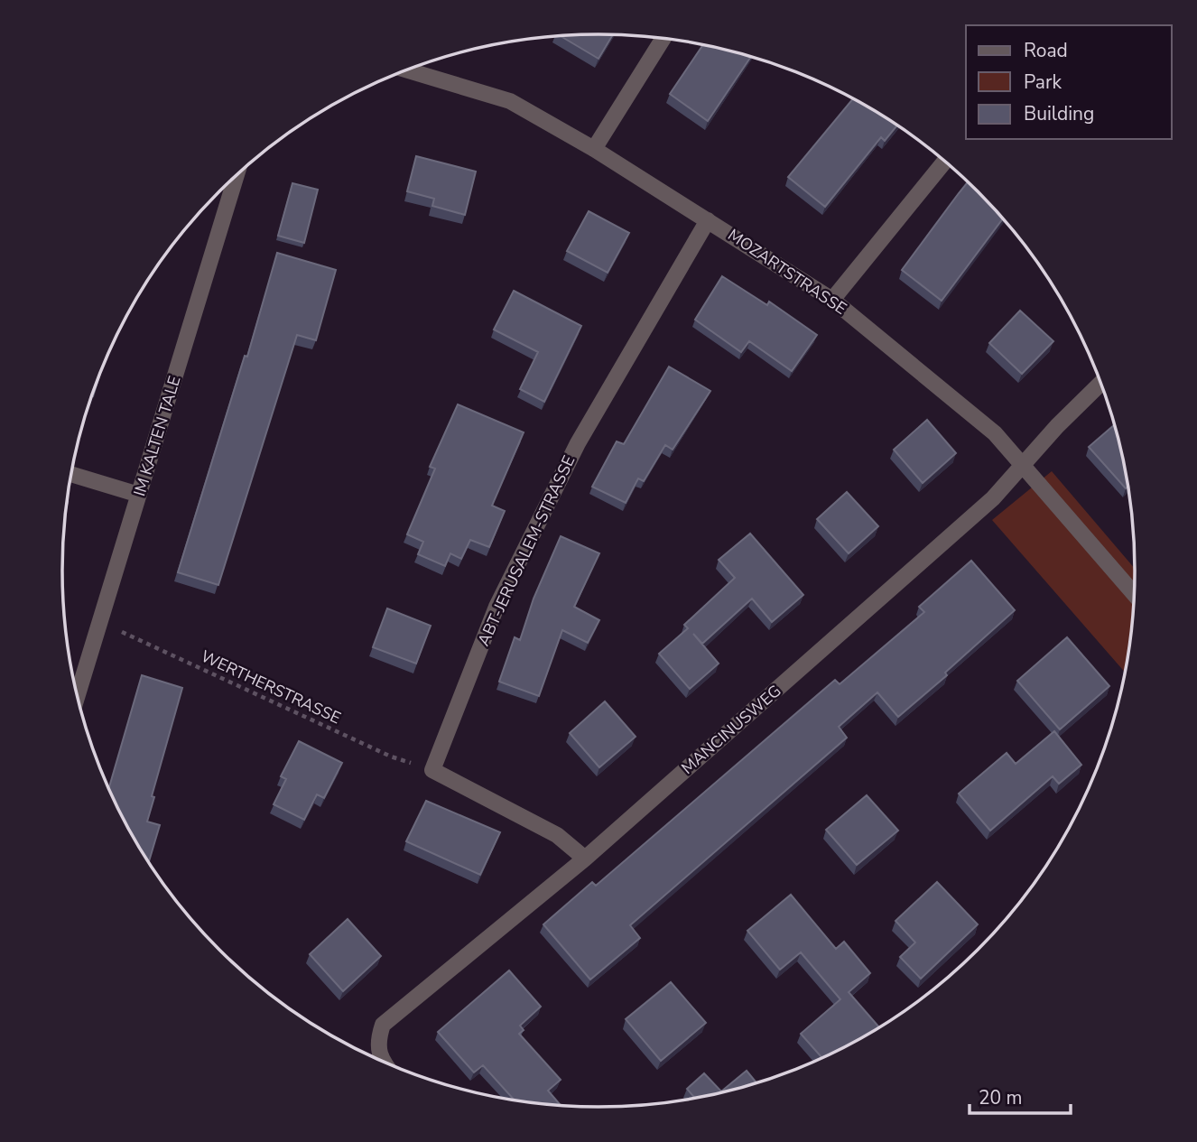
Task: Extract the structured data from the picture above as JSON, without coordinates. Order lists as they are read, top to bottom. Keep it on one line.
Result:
{"streets":{"street":["MOZARTSTRASSE","IM KALTEN TALE","ABT-JERUSALEM-STRASSE","MANCINUSWEG"],"path":["WERTHERSTRASSE"]},"crossings":[["MOZARTSTRASSE","ABT-JERUSALEM-STRASSE"],["MOZARTSTRASSE","MANCINUSWEG"],["IM KALTEN TALE","WERTHERSTRASSE"],["ABT-JERUSALEM-STRASSE","WERTHERSTRASSE"]],"legend":["Road","Park","Building"],"scale_bar":"20 m"}
